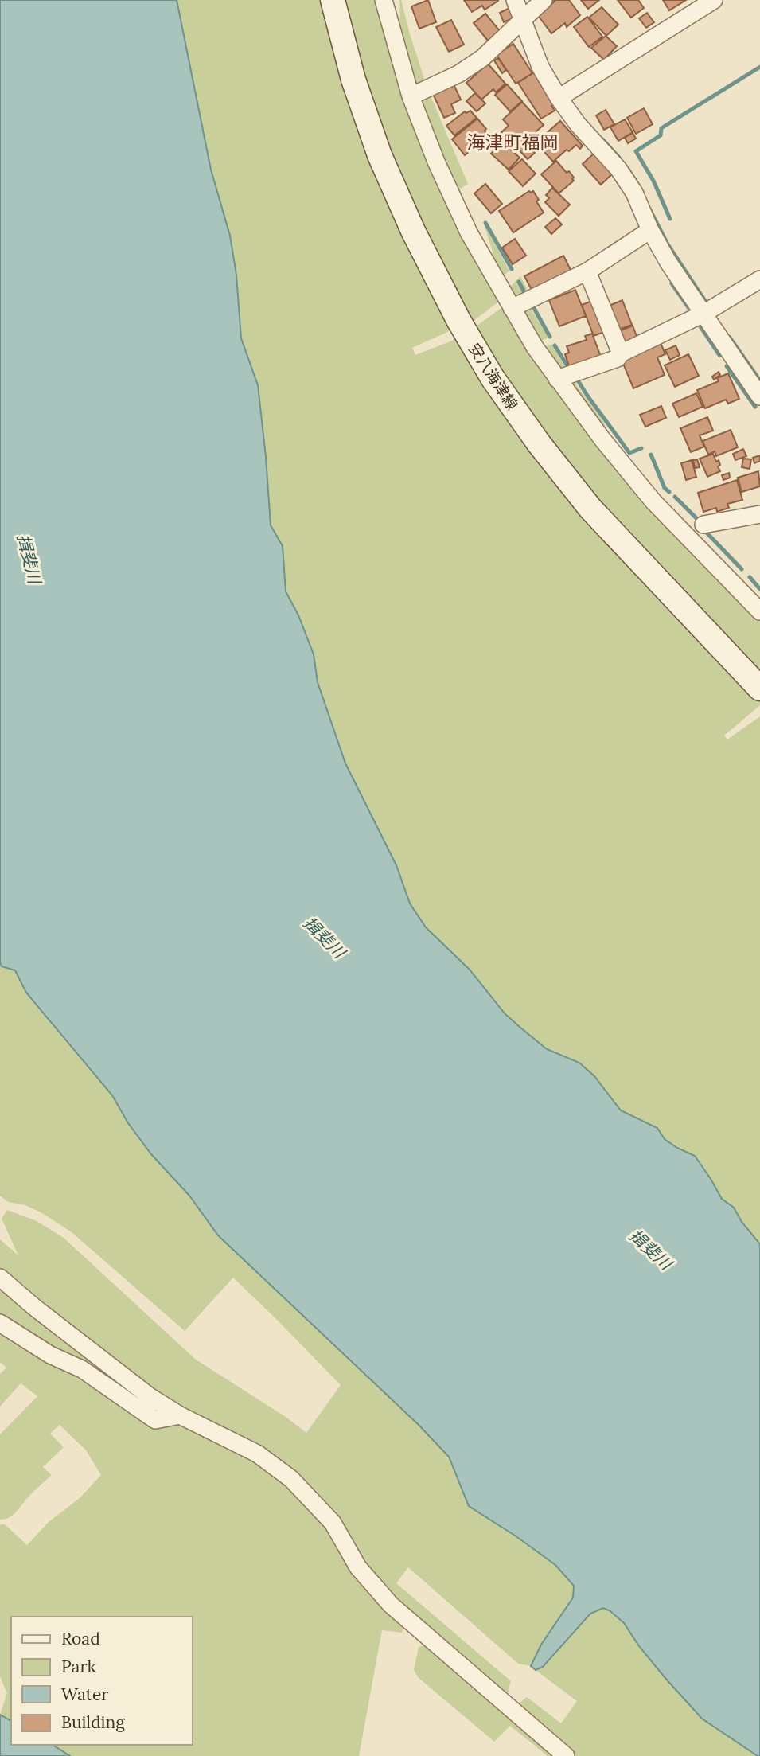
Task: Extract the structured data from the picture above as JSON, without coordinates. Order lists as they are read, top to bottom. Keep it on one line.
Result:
{"streets":{"main road":["安八海津線"]},"districts":["海津町福岡"],"water":["揖斐川"],"legend":["Road","Park","Water","Building"]}
